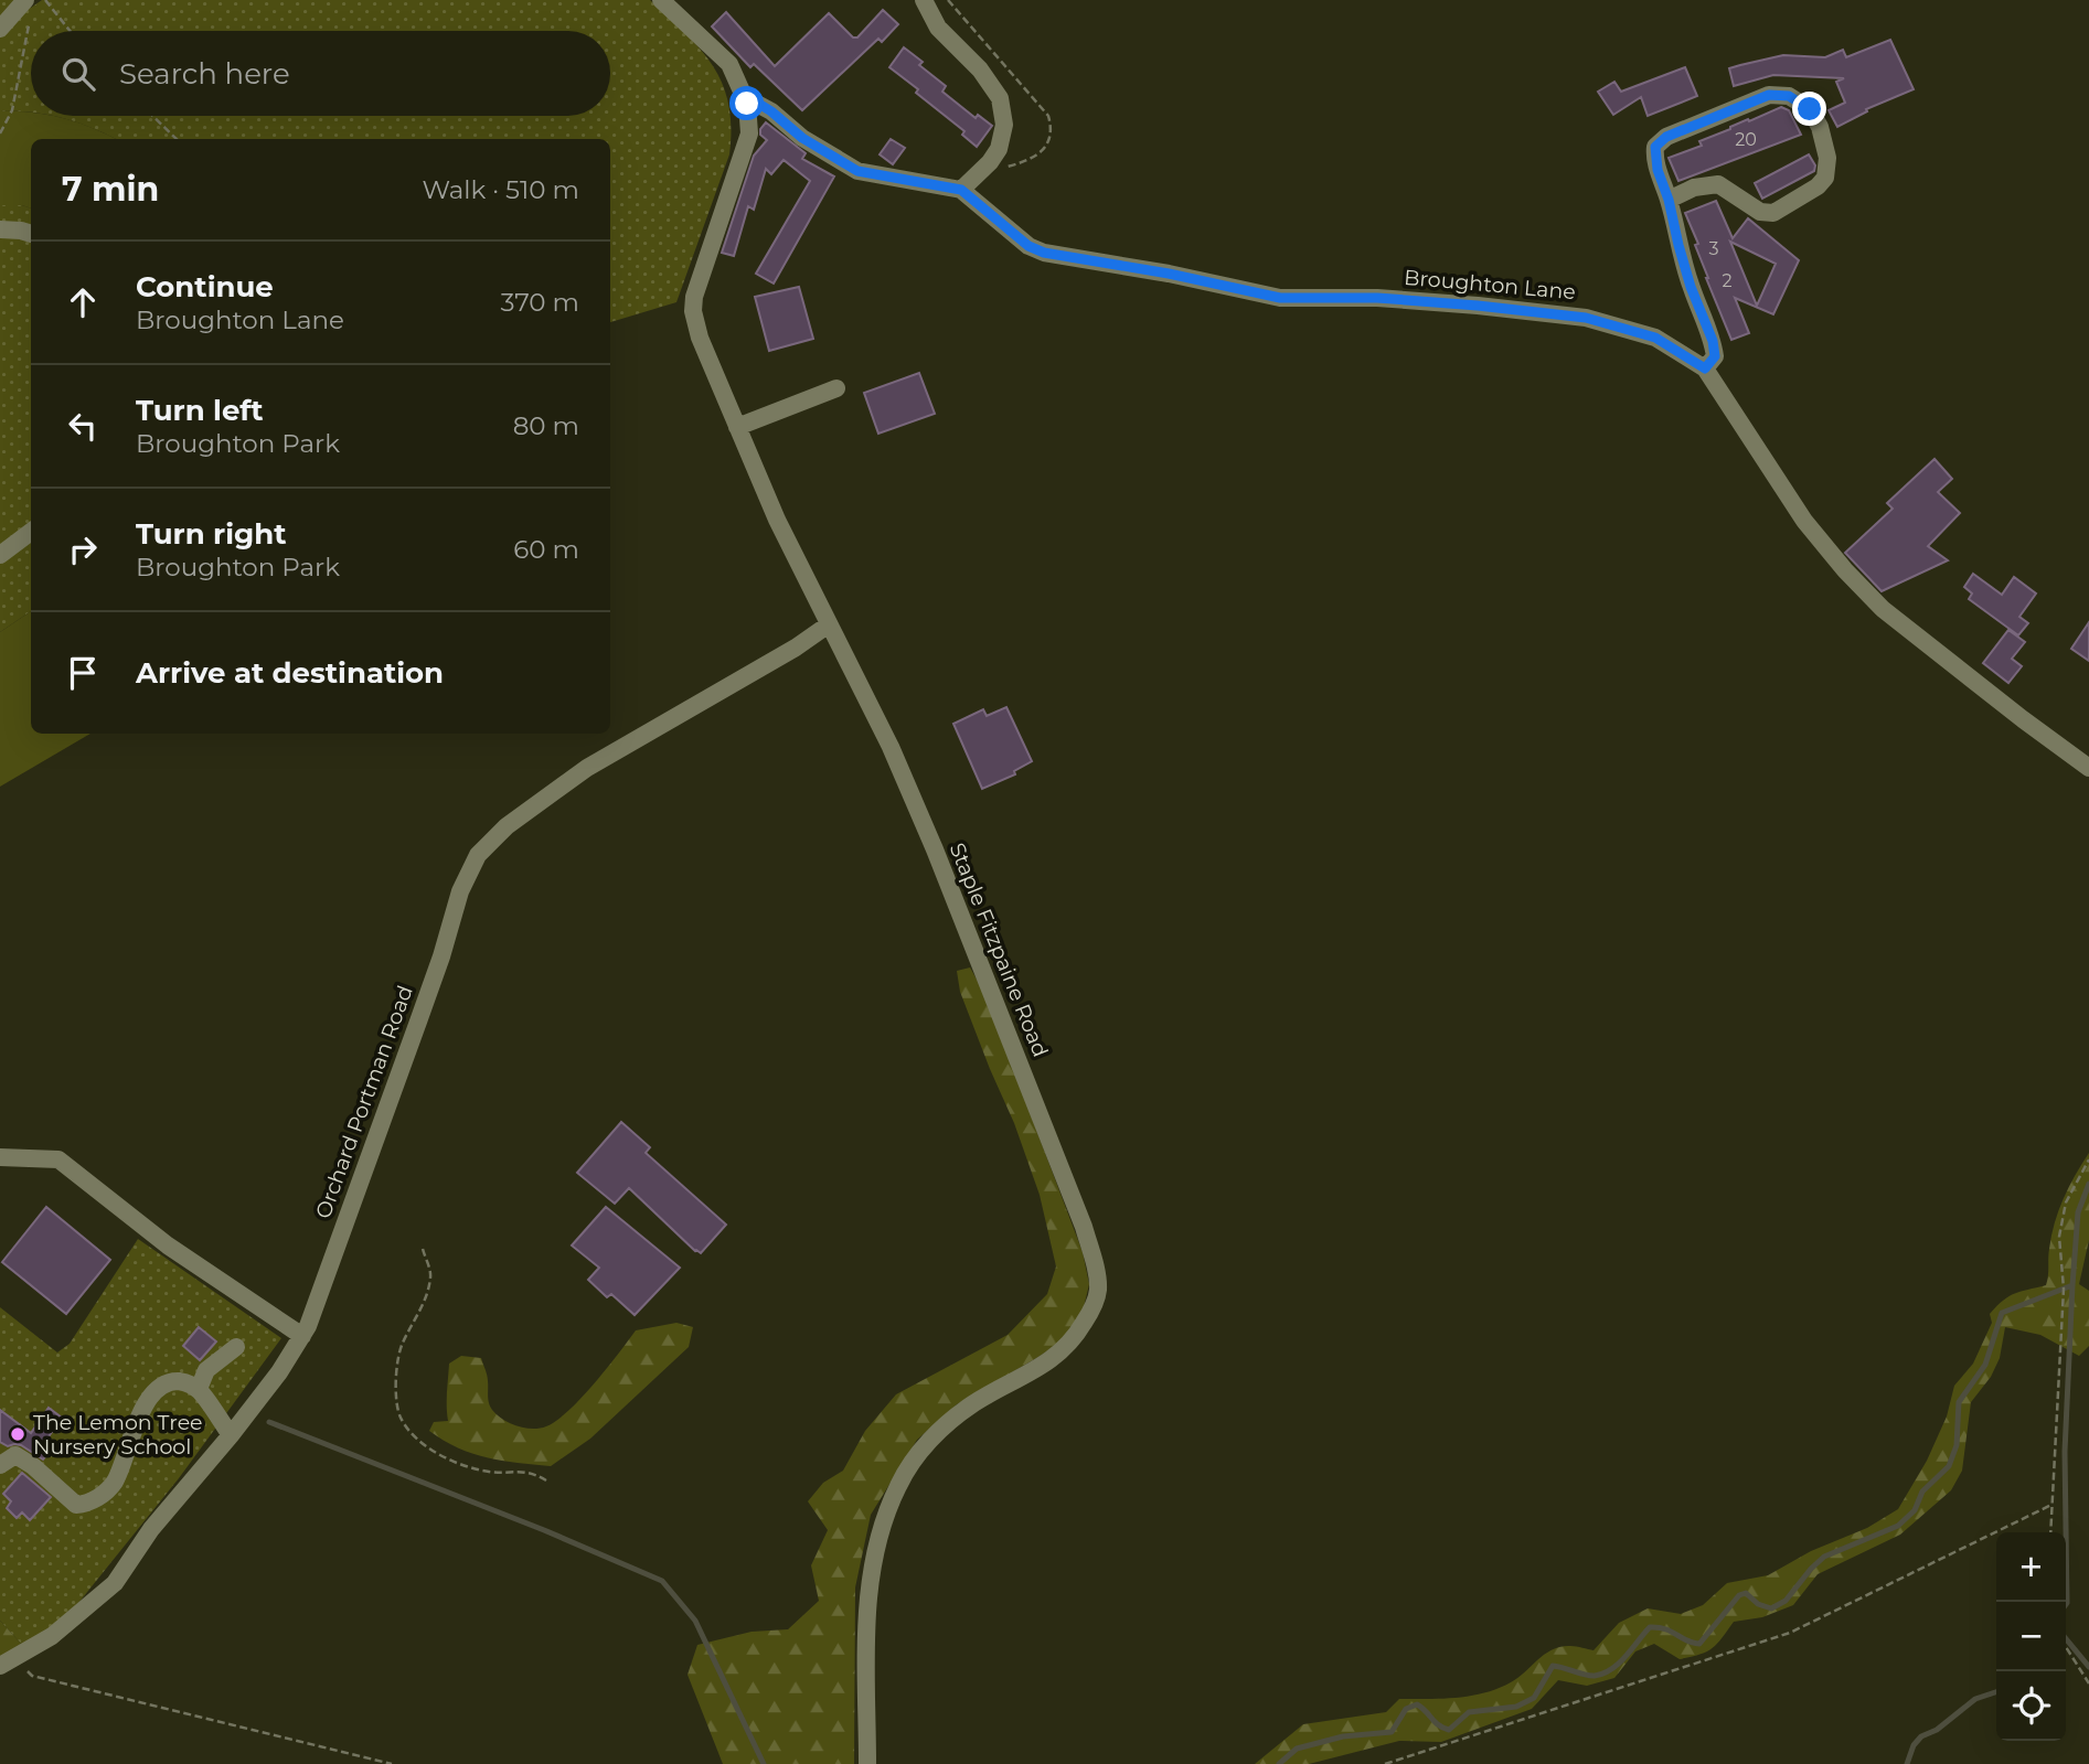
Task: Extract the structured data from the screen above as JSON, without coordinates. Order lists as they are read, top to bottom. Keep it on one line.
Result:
{"streets":{"street":["Broughton Lane","Staple Fitzpaine Road","Orchard Portman Road"]},"crossings":[["Broughton Lane","Staple Fitzpaine Road"],["Staple Fitzpaine Road","Orchard Portman Road"]],"places":["The Lemon Tree Nursery School"],"house_numbers":["20","3","2"],"page":{"search":"Search here","heading":["7 min","Walk · 510 m"],"list":[["Continue","Broughton Lane","370 m"],["Turn left","Broughton Park","80 m"],["Turn right","Broughton Park","60 m"],"Arrive at destination"],"map_buttons":["+","−"]}}
